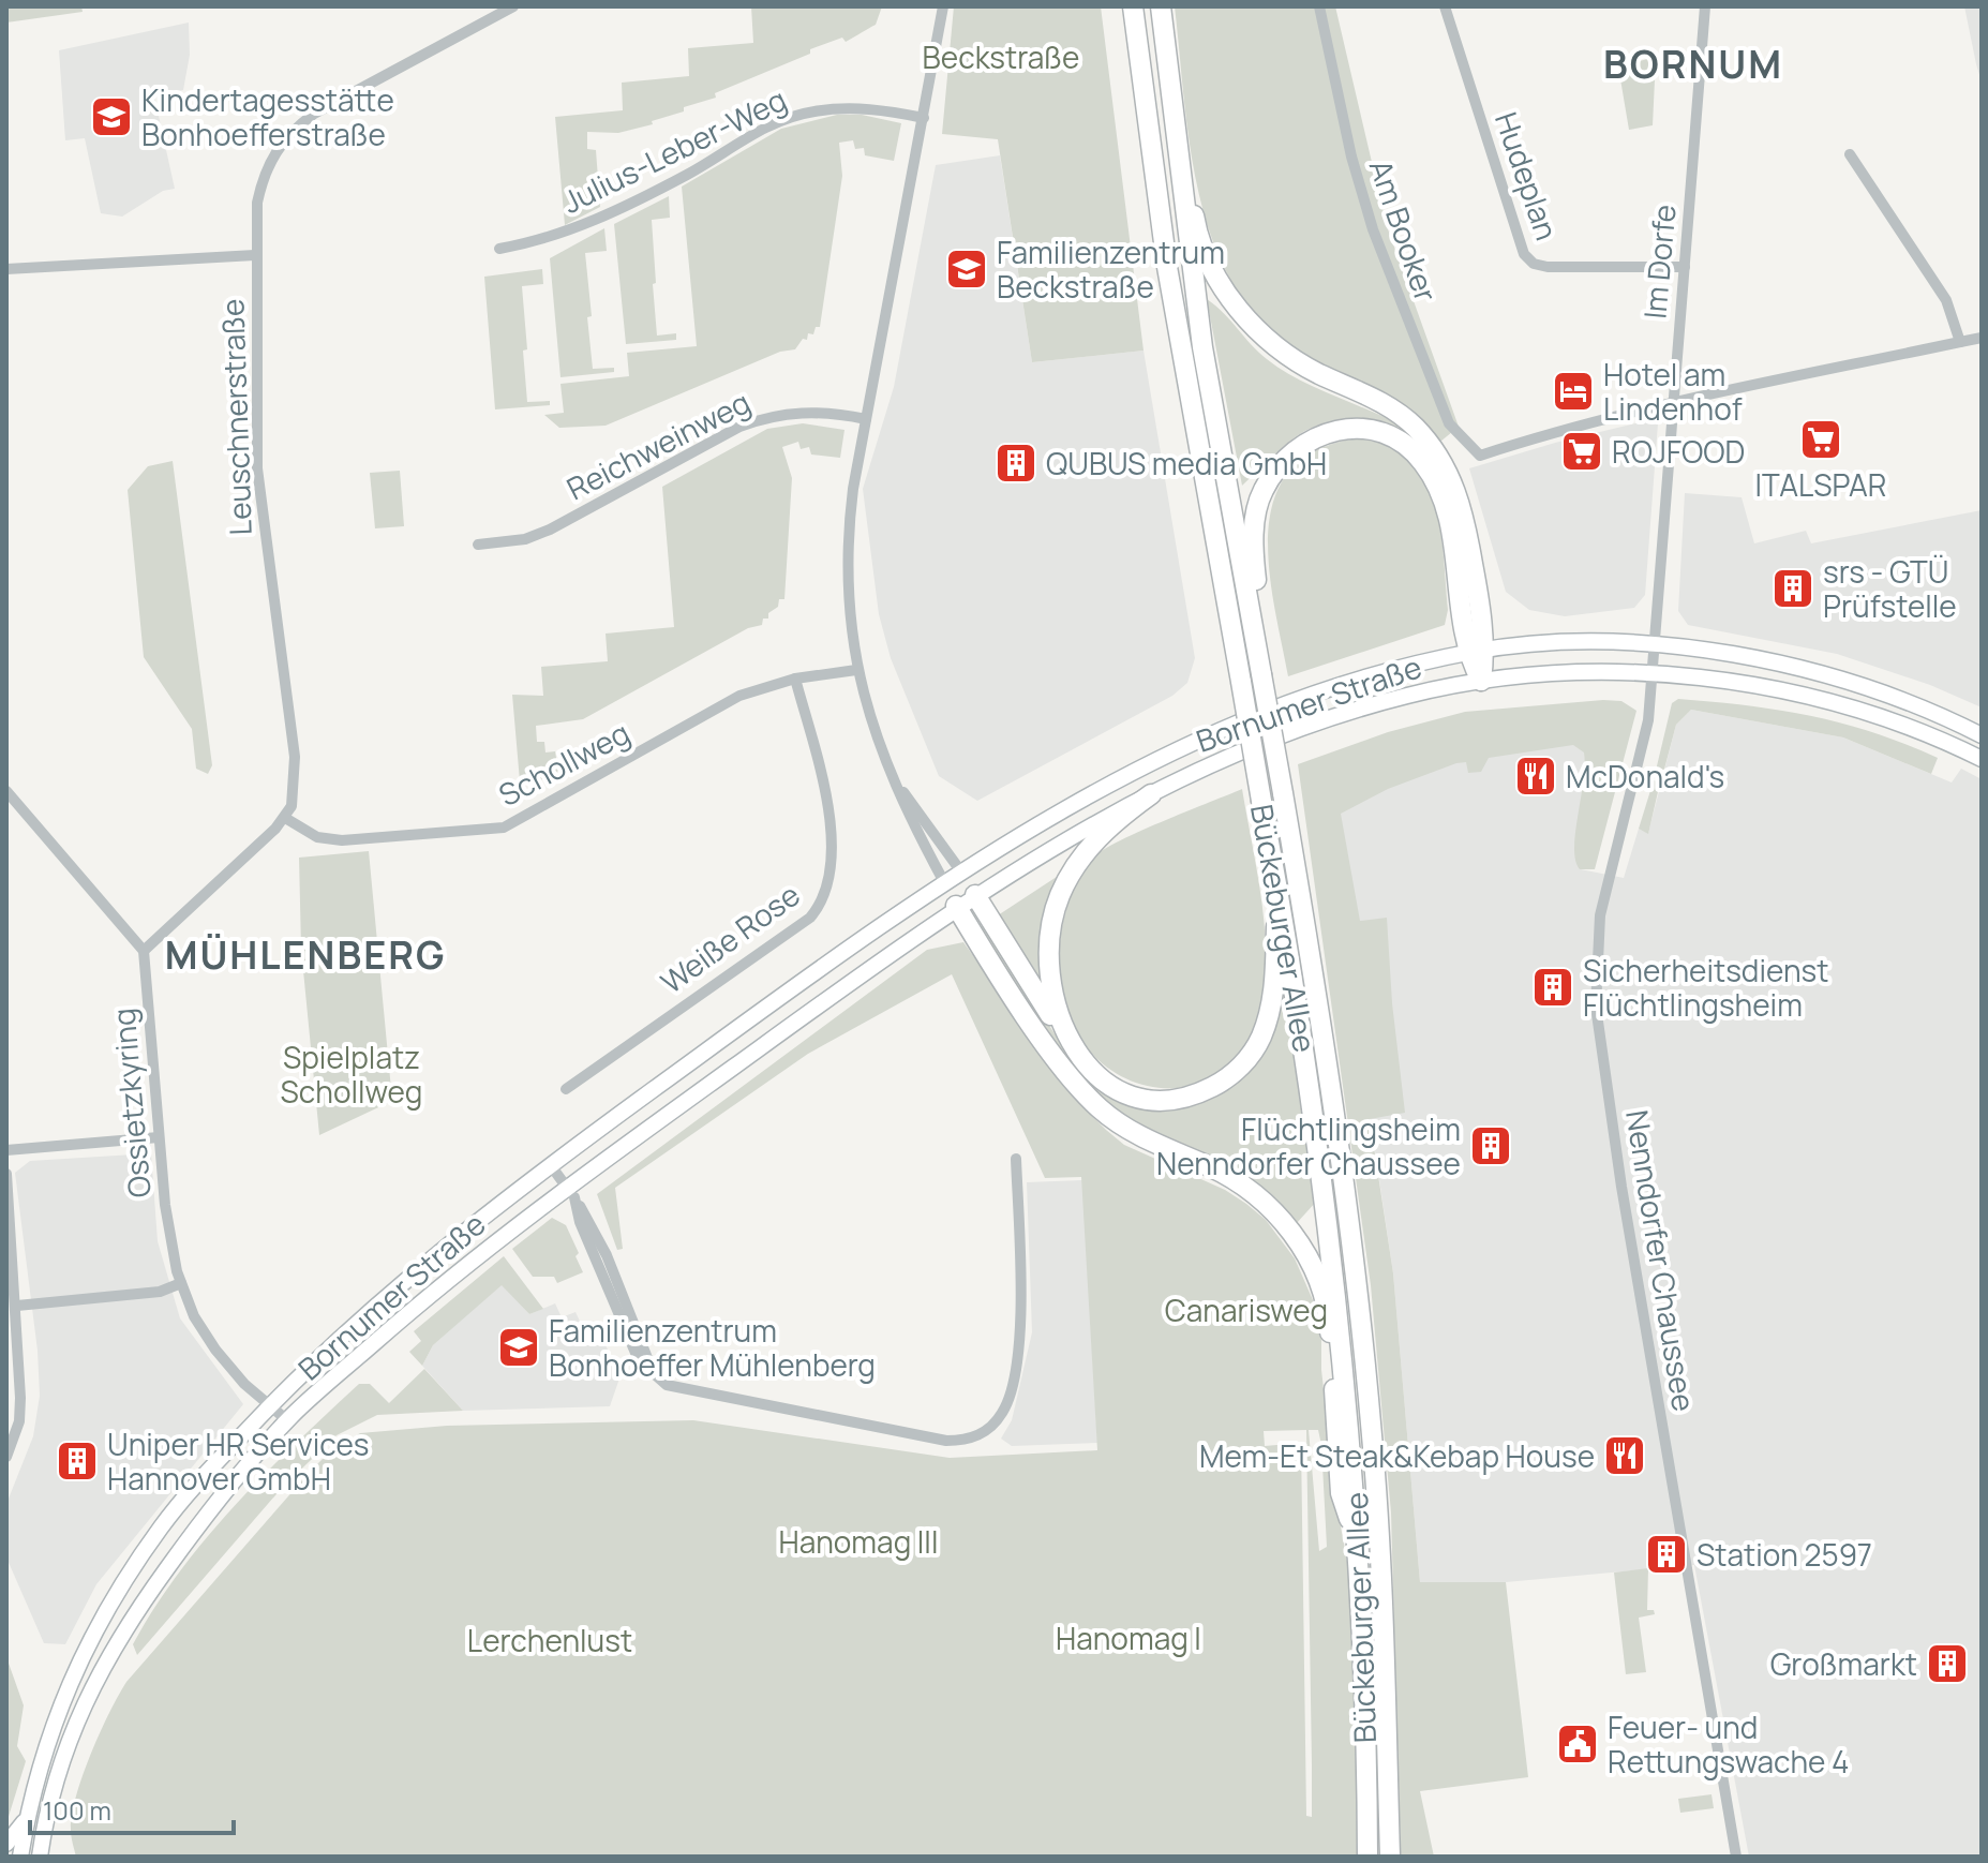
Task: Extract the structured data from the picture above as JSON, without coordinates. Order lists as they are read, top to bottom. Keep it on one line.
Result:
{"streets":{"highway":["Bückeburger Allee"],"main road":["Bornumer Straße"],"street":["Julius-Leber-Weg","Hudeplan","Am Booker","Im Dorfe","Leuschnerstraße","Reichweinweg","Schollweg","Weiße Rose","Ossietzkyring","Nenndorfer Chaussee"]},"crossings":[["Hudeplan","Im Dorfe"],["Am Booker","Im Dorfe"],["Im Dorfe","Bornumer Straße"],["Im Dorfe","Nenndorfer Chaussee"],["Leuschnerstraße","Schollweg"],["Bornumer Straße","Ossietzkyring"],["Bornumer Straße","Nenndorfer Chaussee"],["Schollweg","Weiße Rose"]],"districts":["BORNUM","MÜHLENBERG"],"parks":["Beckstraße","Spielplatz Schollweg","Canarisweg","Hanomag III","Hanomag I","Lerchenlust"],"places":{"school or university":["Kindertagesstätte Bonhoefferstraße","Familienzentrum Beckstraße","Familienzentrum Bonhoeffer Mühlenberg"],"hotel":["Hotel am Lindenhof"],"supermarket":["ITALSPAR","ROJFOOD"],"building":["QUBUS media GmbH","srs - GTÜ Prüfstelle","Sicherheitsdienst Flüchtlingsheim","Flüchtlingsheim Nenndorfer Chaussee","Uniper HR Services Hannover GmbH","Station 2597","Großmarkt"],"restaurant":["McDonald's","Mem-Et Steak&Kebap House"],"public building":["Feuer- und Rettungswache 4"]},"scale_bar":"100 m"}
